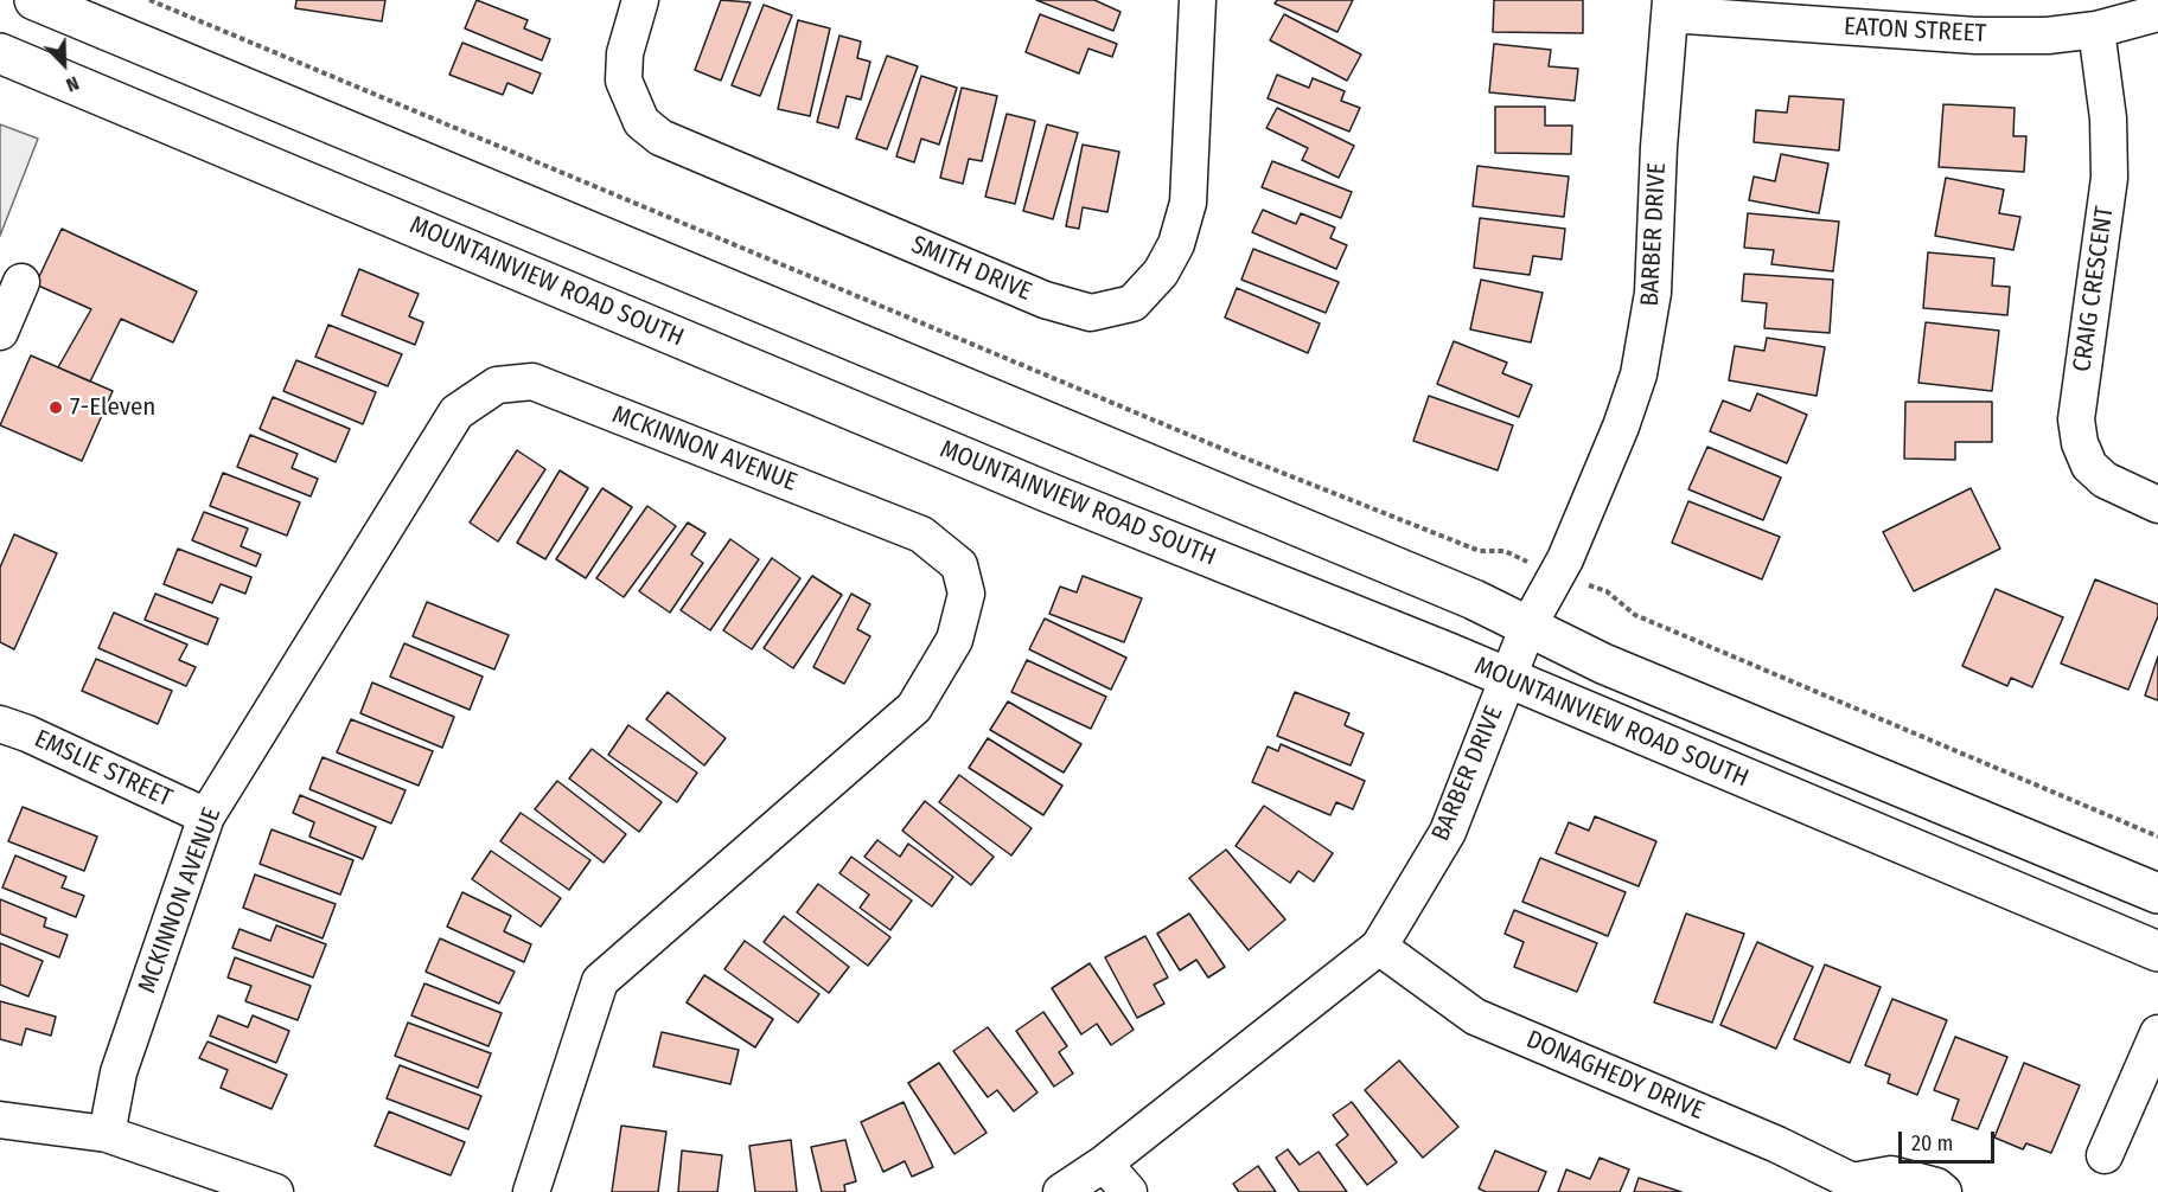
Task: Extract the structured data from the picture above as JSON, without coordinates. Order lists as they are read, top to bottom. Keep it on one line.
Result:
{"streets":{"main road":["MOUNTAINVIEW ROAD SOUTH"],"street":["EATON STREET","BARBER DRIVE","SMITH DRIVE","CRAIG CRESCENT","MCKINNON AVENUE","EMSLIE STREET","DONAGHEDY DRIVE"]},"crossings":[["EATON STREET","BARBER DRIVE"],["EATON STREET","CRAIG CRESCENT"],["BARBER DRIVE","MOUNTAINVIEW ROAD SOUTH"],["BARBER DRIVE","DONAGHEDY DRIVE"],["MCKINNON AVENUE","EMSLIE STREET"]],"places":["7-Eleven"],"scale_bar":"20 m","north":"bottom right"}
